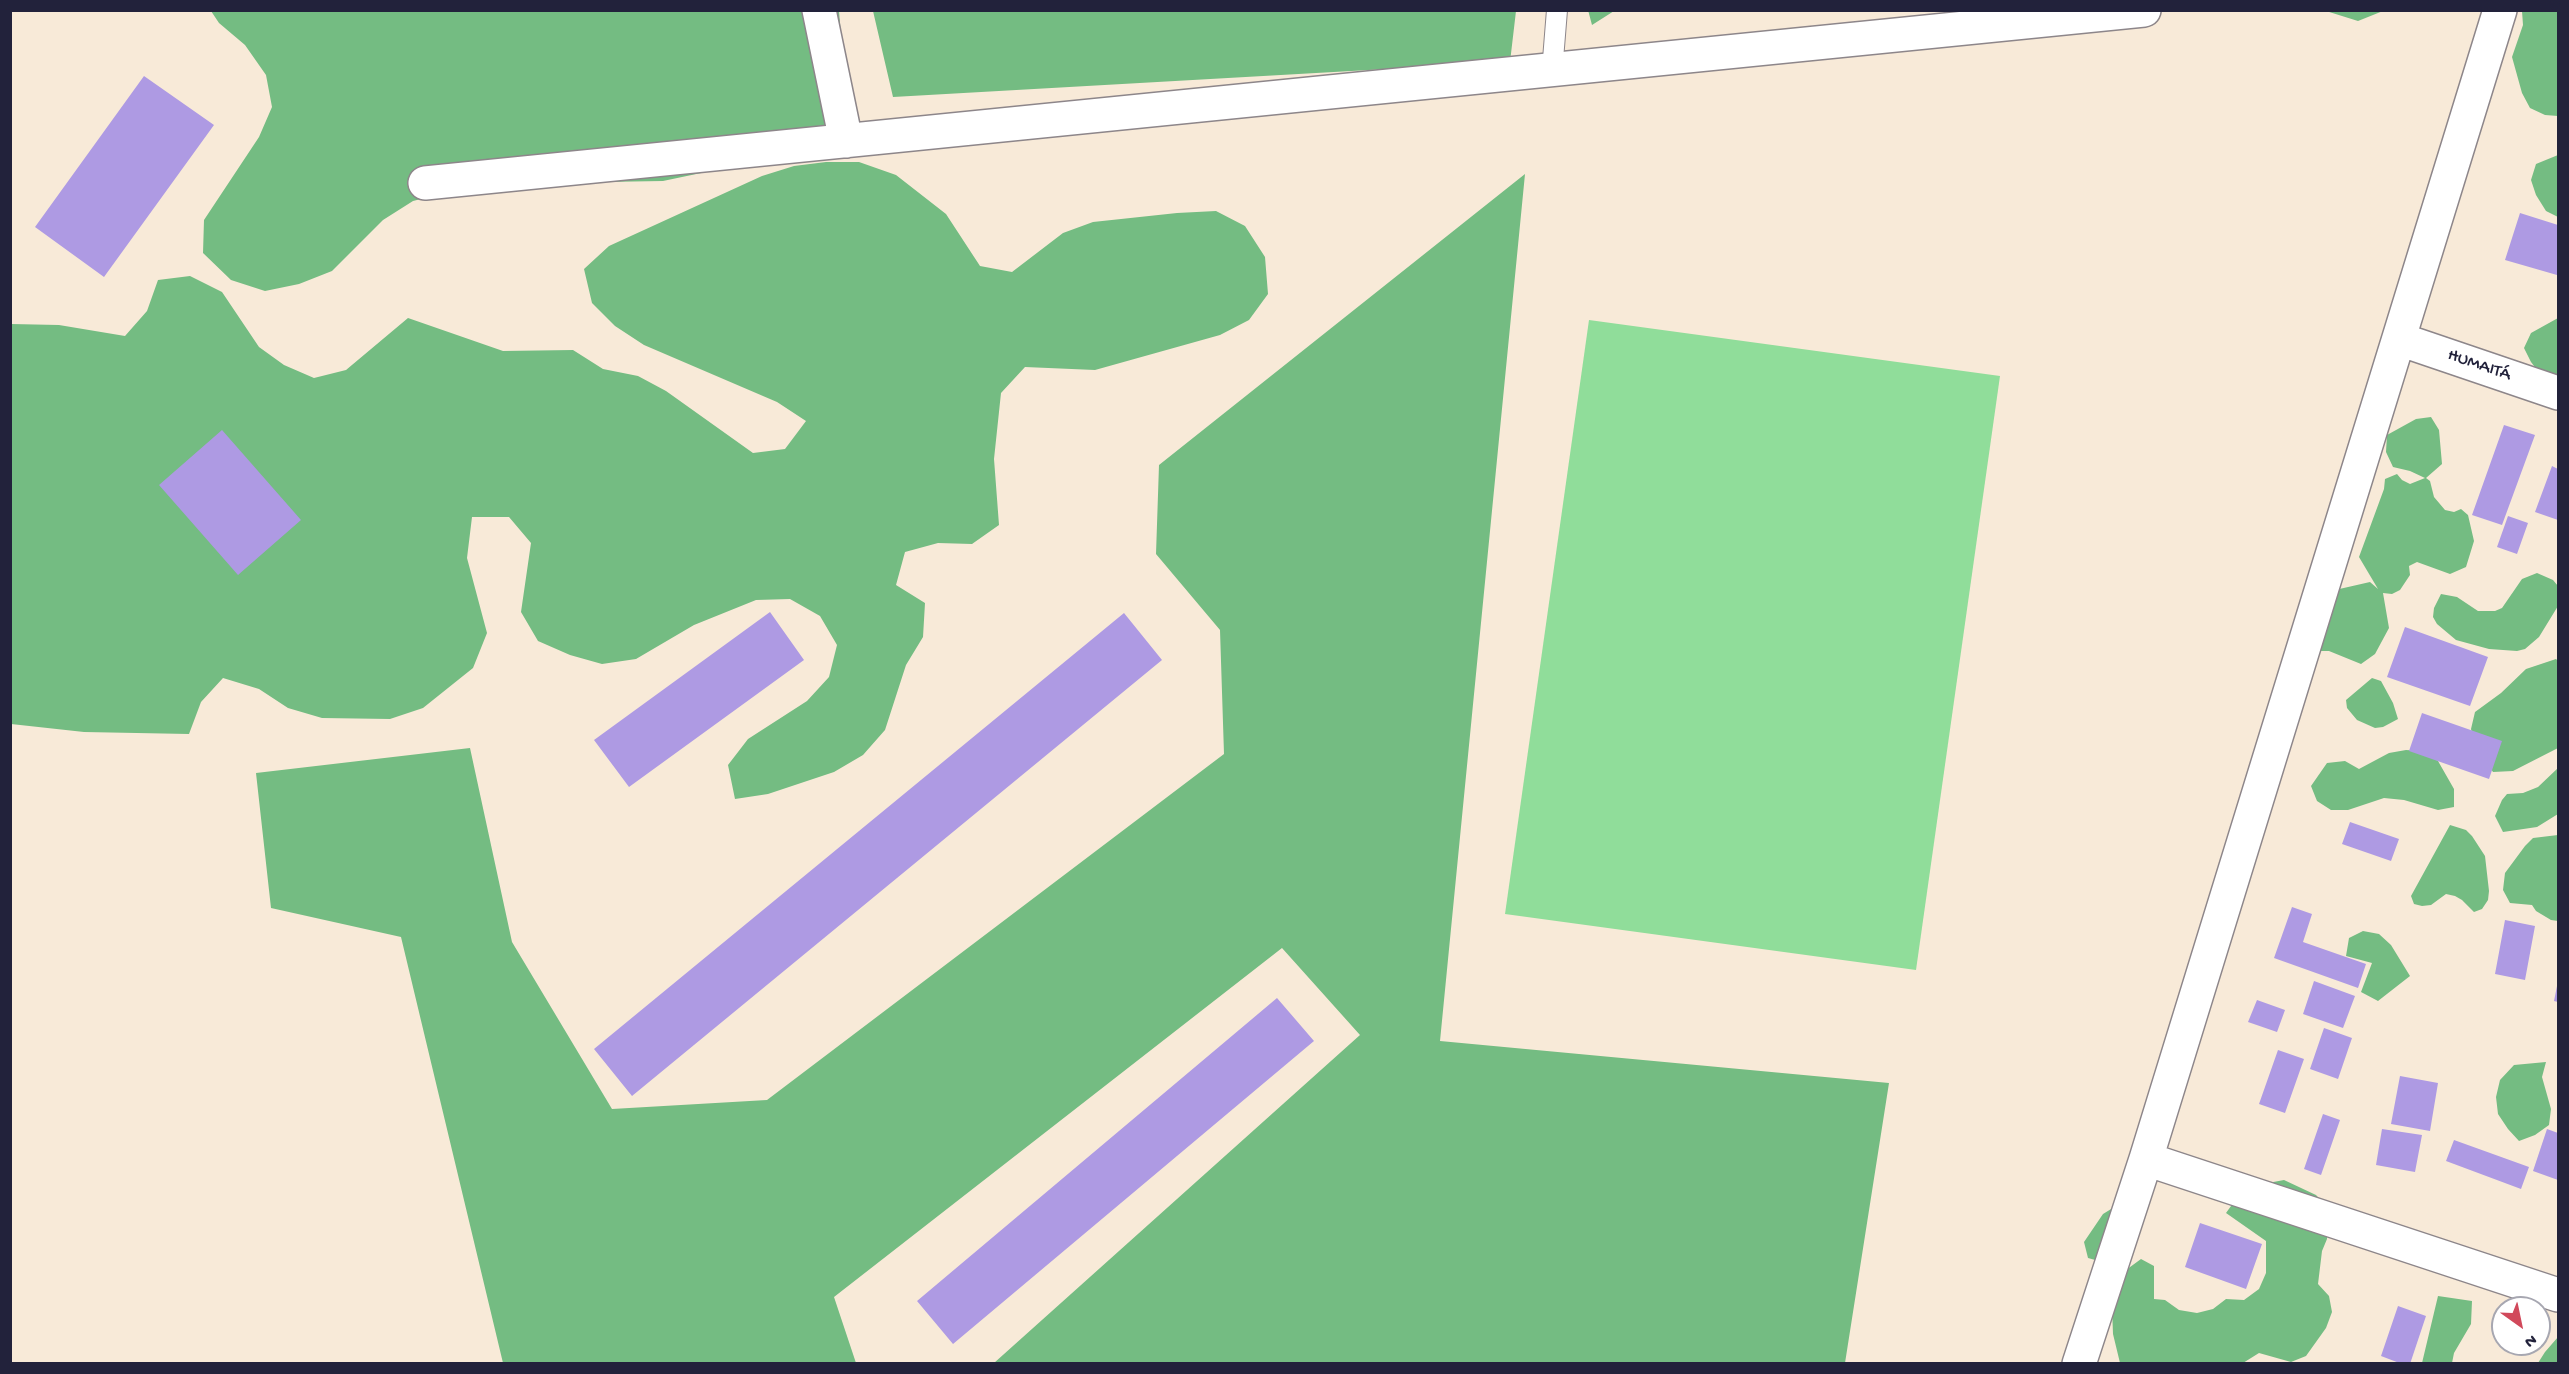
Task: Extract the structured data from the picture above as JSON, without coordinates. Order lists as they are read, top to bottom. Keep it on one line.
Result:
{"streets":{"street":["HUMAITÁ"]},"north":"bottom right"}
